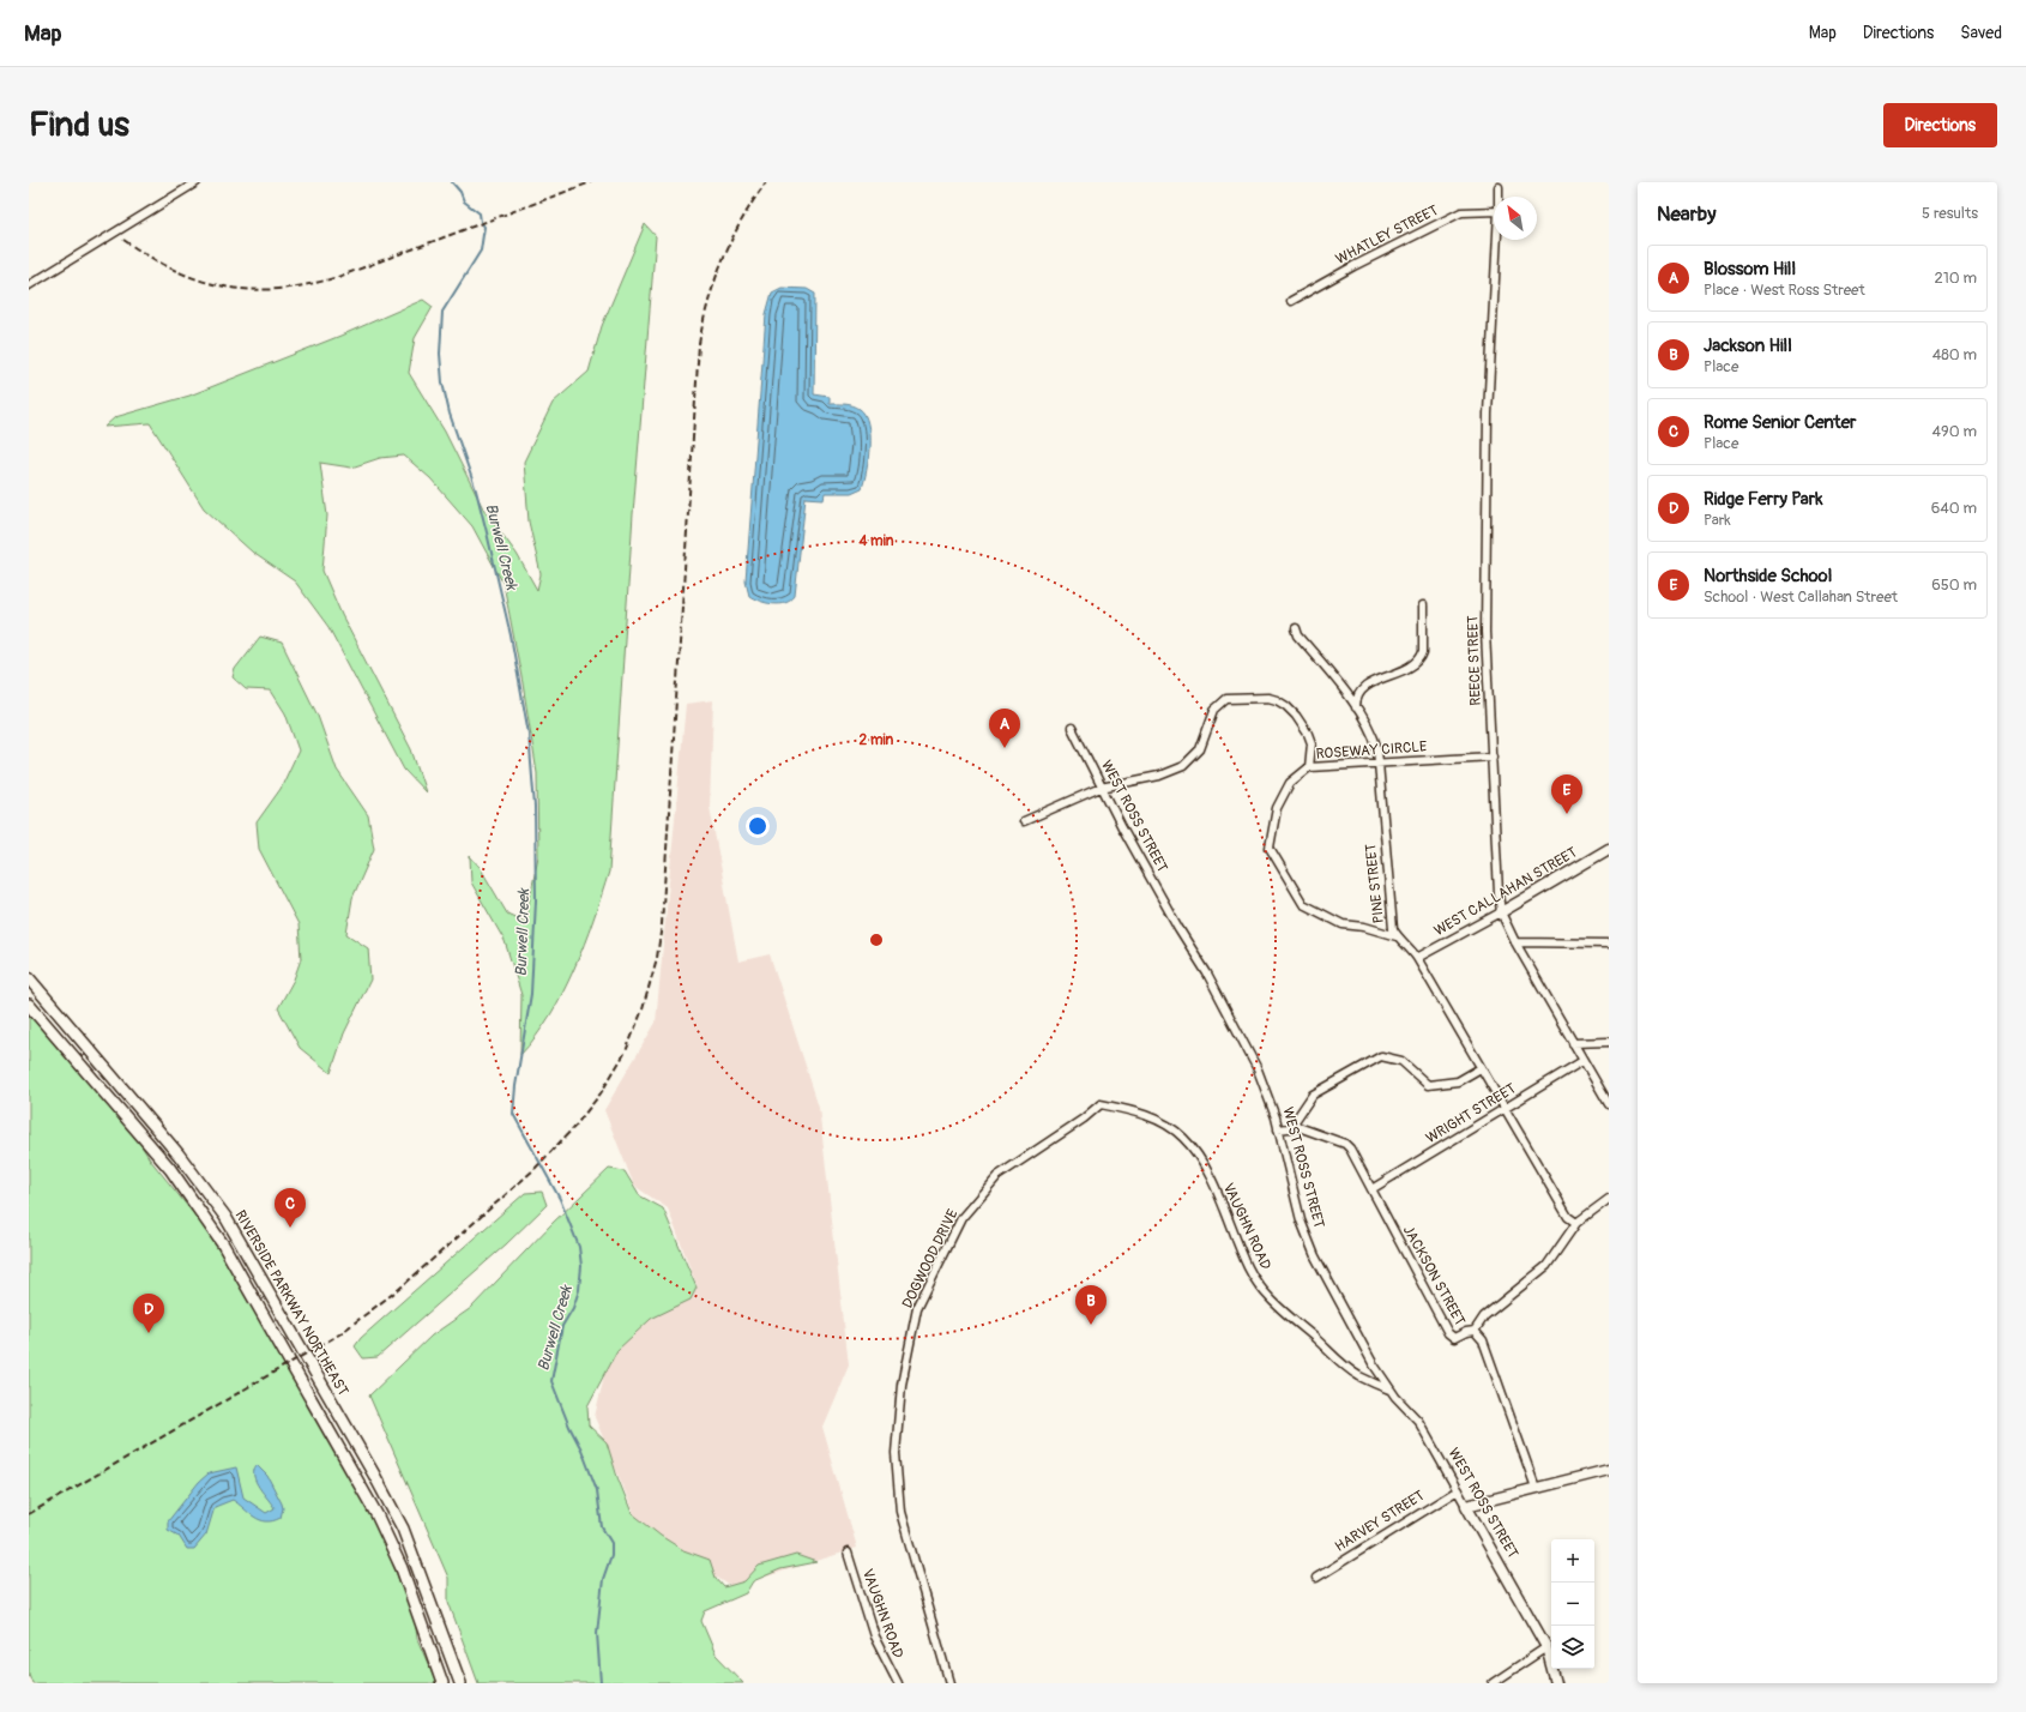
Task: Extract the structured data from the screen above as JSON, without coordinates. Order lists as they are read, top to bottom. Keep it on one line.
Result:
{"streets":{"main road":["RIVERSIDE PARKWAY NORTHEAST"],"street":["WHATLEY STREET","REECE STREET","ROSEWAY CIRCLE","WEST ROSS STREET","PINE STREET","WEST CALLAHAN STREET","WRIGHT STREET","VAUGHN ROAD","DOGWOOD DRIVE","JACKSON STREET","HARVEY STREET"]},"crossings":[["REECE STREET","ROSEWAY CIRCLE"],["REECE STREET","WEST CALLAHAN STREET"],["REECE STREET","WRIGHT STREET"],["ROSEWAY CIRCLE","PINE STREET"],["WEST ROSS STREET","VAUGHN ROAD"],["WEST ROSS STREET","JACKSON STREET"],["WEST ROSS STREET","HARVEY STREET"],["PINE STREET","WEST CALLAHAN STREET"],["PINE STREET","WRIGHT STREET"],["WRIGHT STREET","JACKSON STREET"],["VAUGHN ROAD","DOGWOOD DRIVE"]],"water":["Burwell Creek"],"north":"top left","page":{"header":"Map","nav":["Map","Directions","Saved"],"buttons":"Directions","title":"Find us","heading":["Nearby","5 results"],"list":[{"mark":"A","name":"Blossom Hill","note":"Place · West Ross Street","value":"210 m"},{"mark":"B","name":"Jackson Hill","note":"Place","value":"480 m"},{"mark":"C","name":"Rome Senior Center","note":"Place","value":"490 m"},{"mark":"D","name":"Ridge Ferry Park","note":"Park","value":"640 m"},{"mark":"E","name":"Northside School","note":"School · West Callahan Street","value":"650 m"}],"pins":["A","E","C","B","D"],"map_buttons":["+","−"]},"rings":["4 min","2 min"]}
